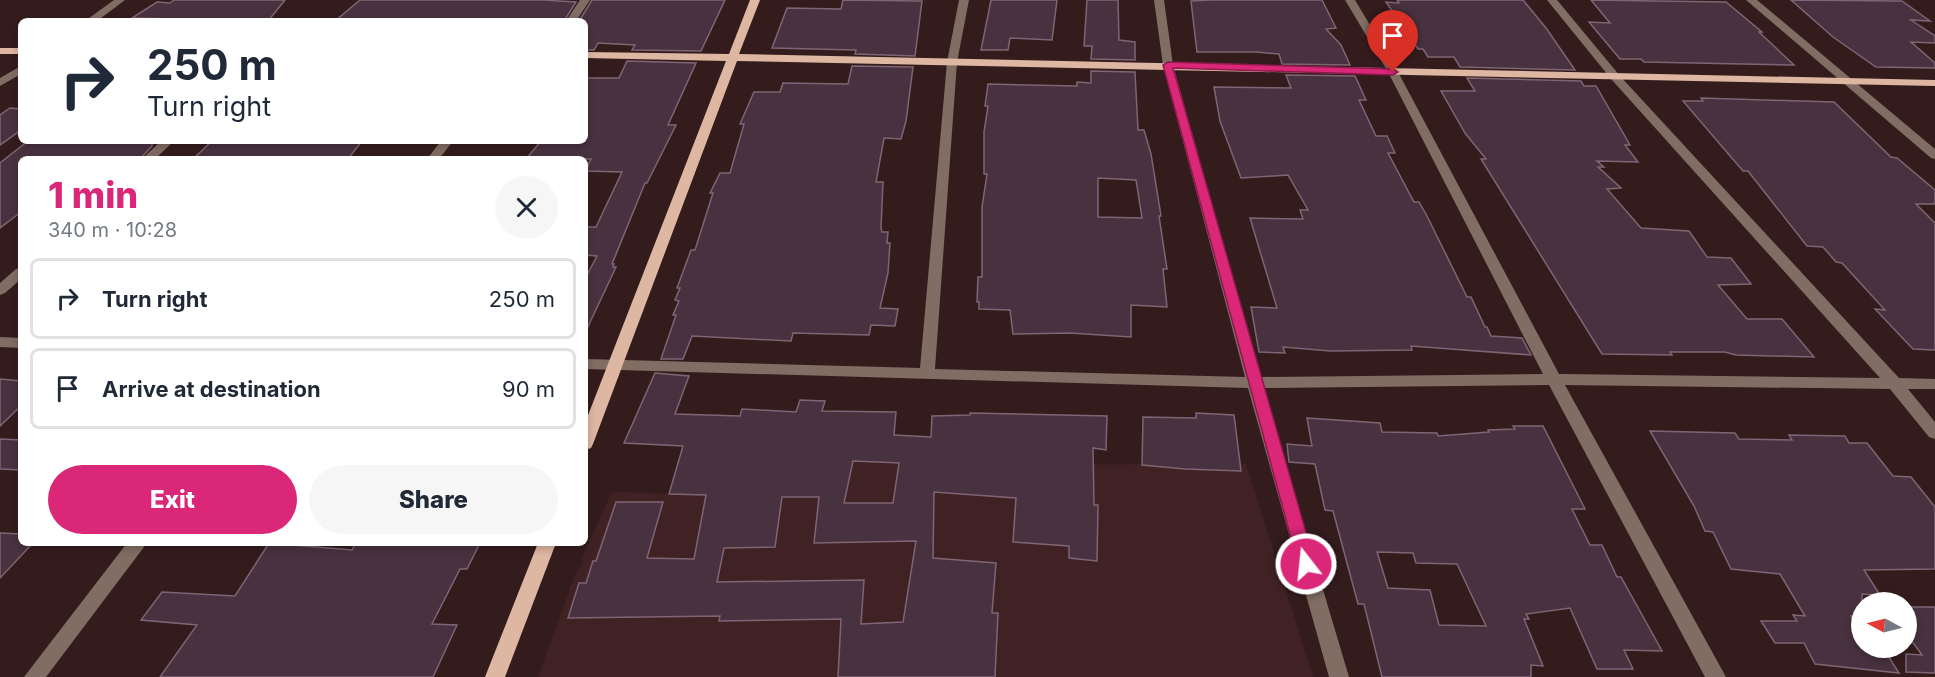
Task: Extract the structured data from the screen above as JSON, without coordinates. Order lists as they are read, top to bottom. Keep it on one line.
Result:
{"north":"left","page":{"turn":["250 m","Turn right"],"heading":["1 min","340 m · 10:28"],"list":[{"name":"Turn right","value":"250 m"},{"name":"Arrive at destination","value":"90 m"}],"buttons":["Exit","Share"]}}
